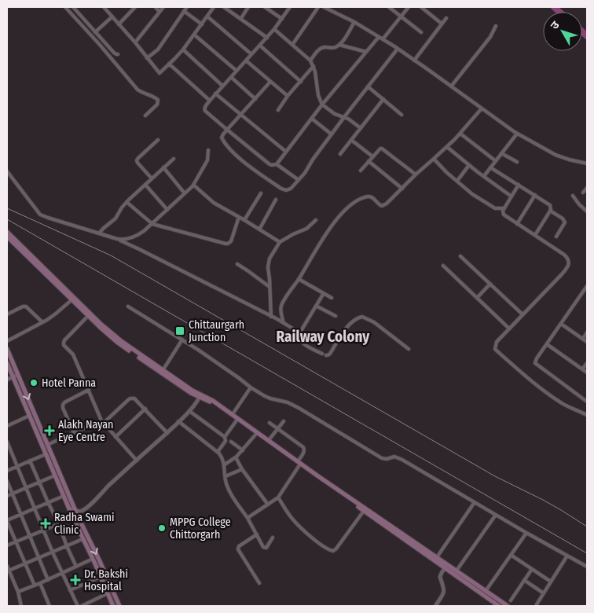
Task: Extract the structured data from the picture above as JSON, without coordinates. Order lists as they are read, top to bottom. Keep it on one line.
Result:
{"districts":["Railway Colony"],"places":{"transit":["Chittaurgarh Junction"],"other":["Hotel Panna","MPPG College Chittorgarh"],"health":["Alakh Nayan Eye Centre","Radha Swami Clinic","Dr. Bakshi Hospital"]},"north":"top left"}
